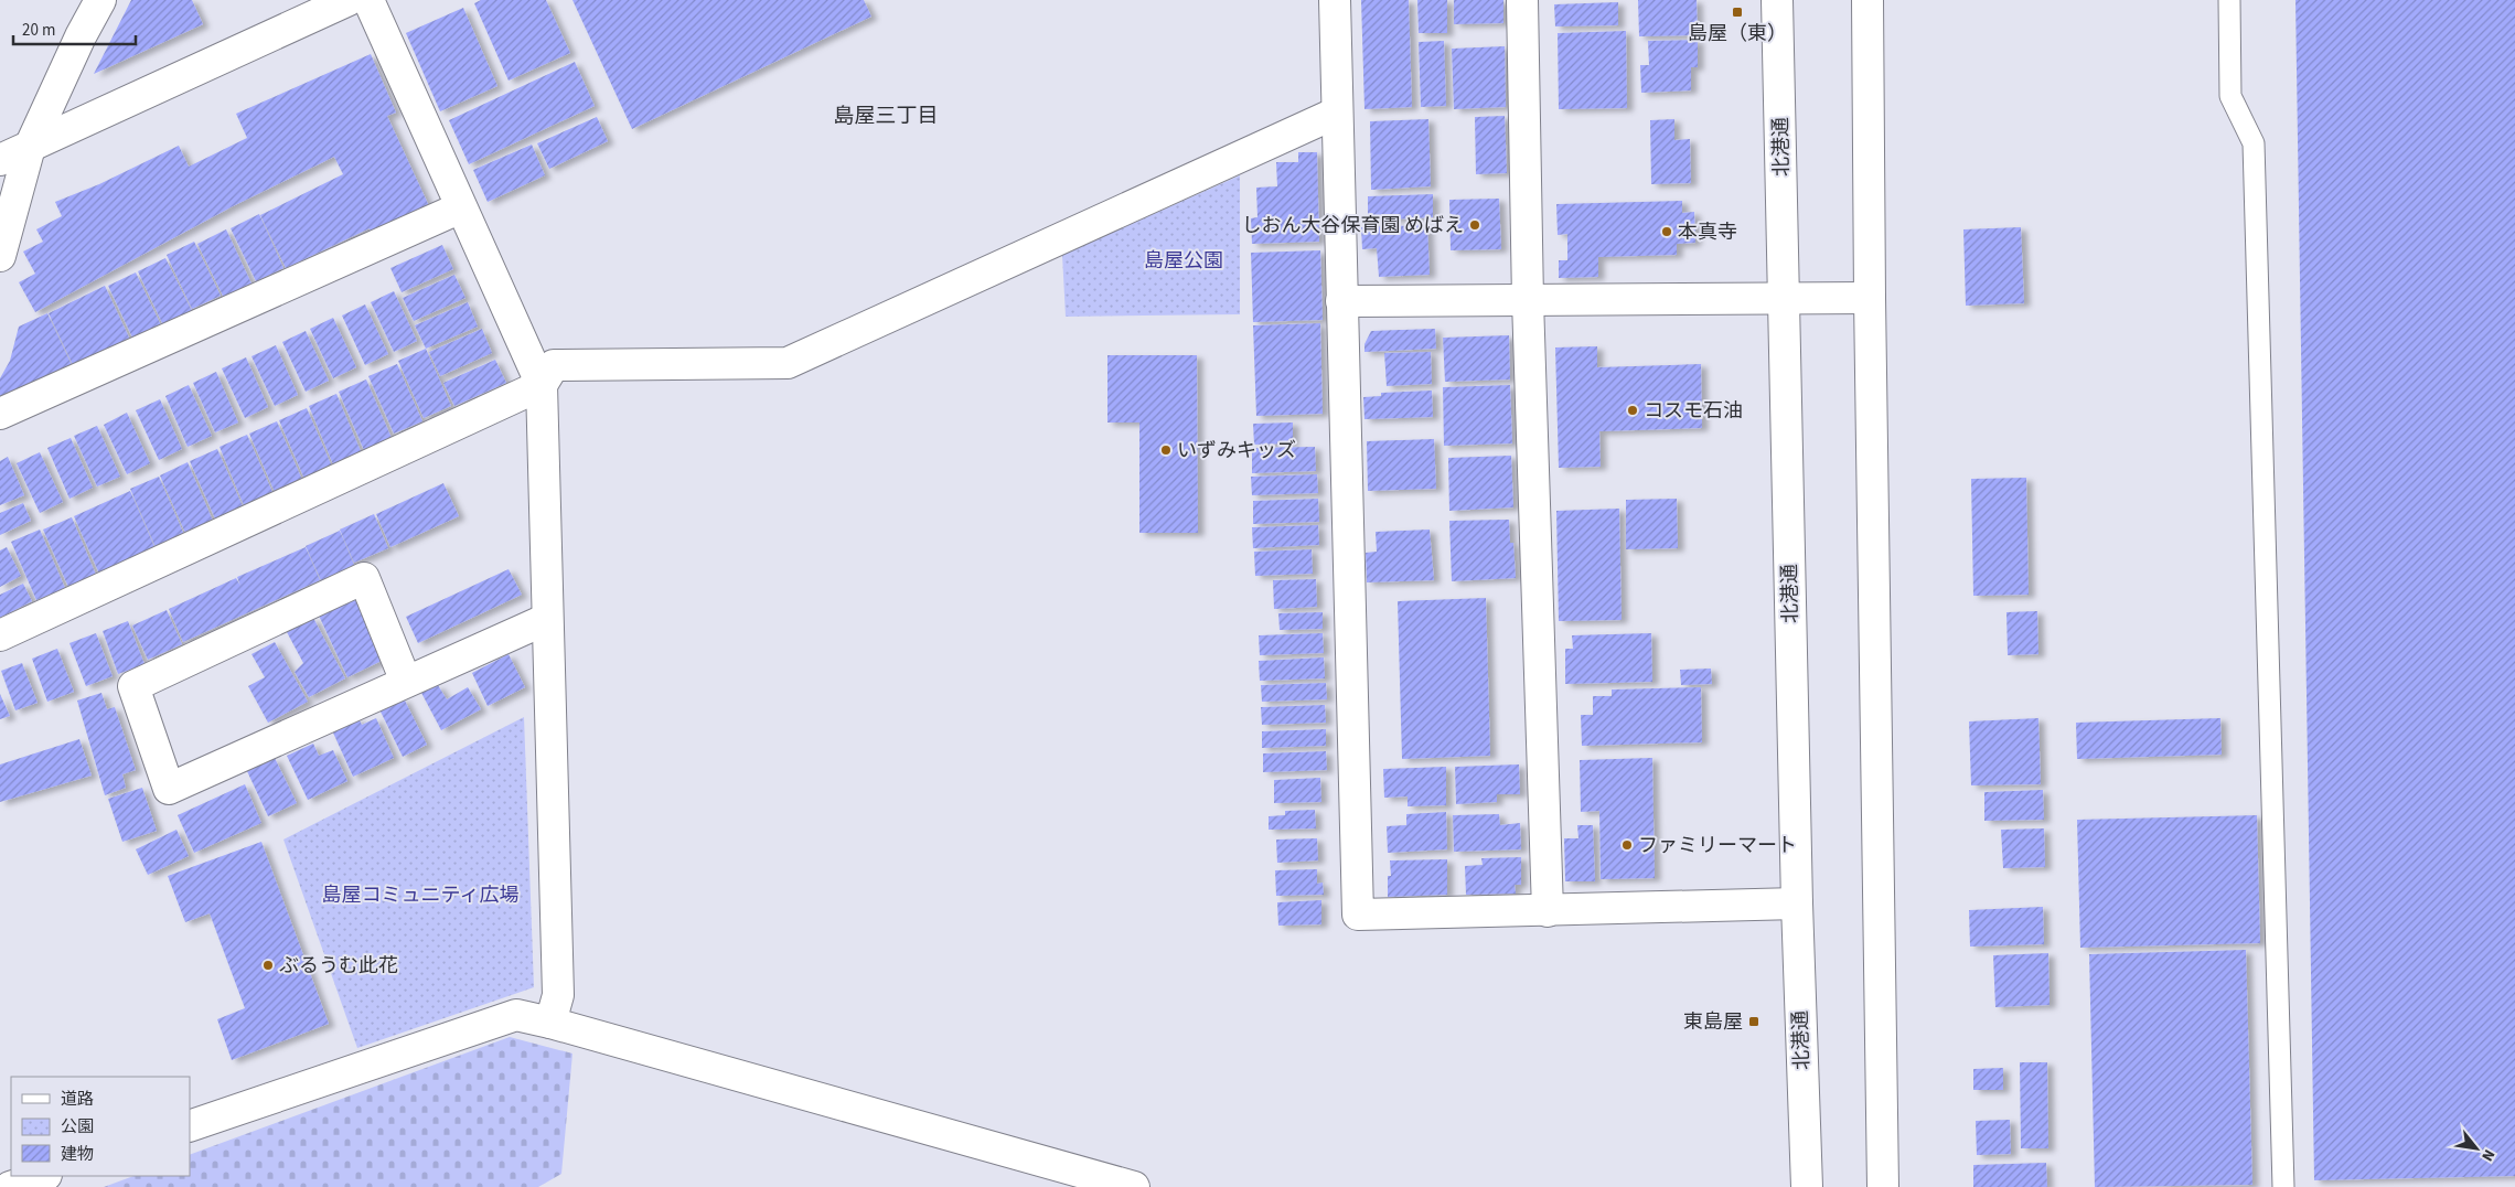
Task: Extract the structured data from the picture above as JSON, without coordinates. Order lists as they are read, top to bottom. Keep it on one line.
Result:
{"streets":{"street":["北港通"]},"districts":["島屋三丁目"],"parks":["島屋公園","島屋コミュニティ広場"],"places":{"transit":["島屋（東）","東島屋"],"other":["しおん大谷保育園 めばえ","本真寺","コスモ石油","いずみキッズ","ファミリーマート","ぶるうむ此花"]},"legend":["道路","公園","建物"],"scale_bar":"20 m","north":"bottom right"}
